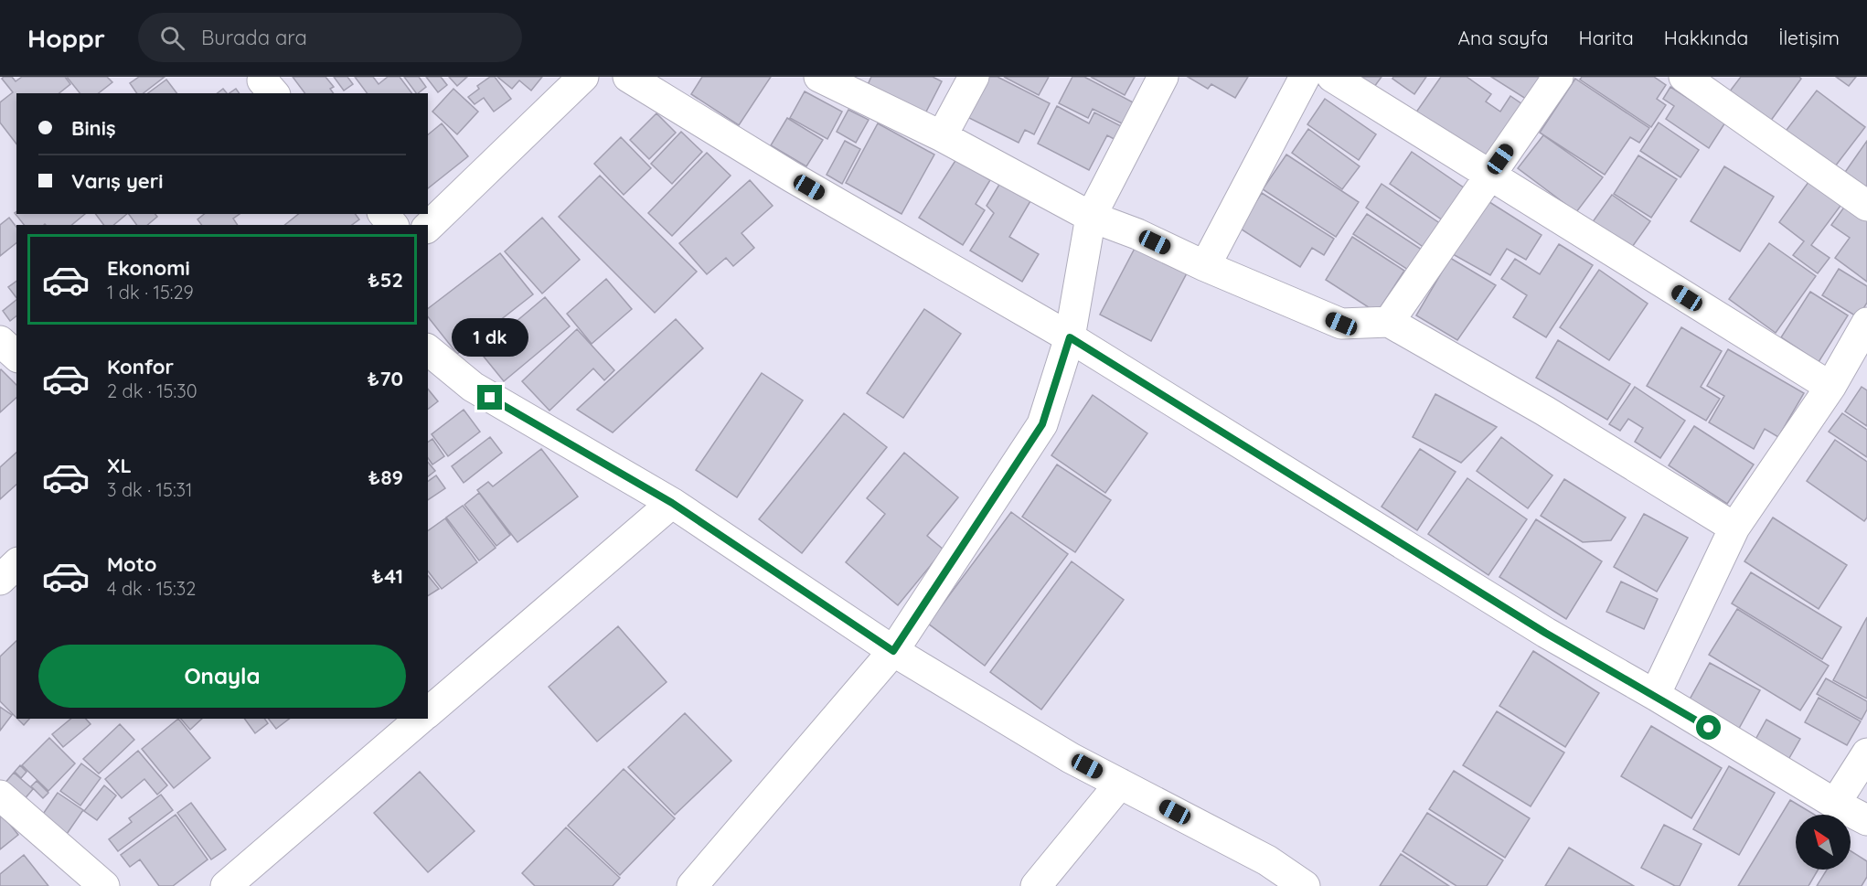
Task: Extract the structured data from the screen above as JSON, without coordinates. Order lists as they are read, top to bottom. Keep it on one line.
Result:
{"north":"top left","page":{"header":"Hoppr","search":"Burada ara","nav":["Ana sayfa","Harita","Hakkında","İletişim"],"banner":["Biniş","Varış yeri"],"list":[{"name":"Ekonomi","note":"1 dk · 15:29","value":"₺52"},{"name":"Konfor","note":"2 dk · 15:30","value":"₺70"},{"name":"XL","note":"3 dk · 15:31","value":"₺89"},{"name":"Moto","note":"4 dk · 15:32","value":"₺41"}],"bubble":"1 dk","buttons":"Onayla"}}
